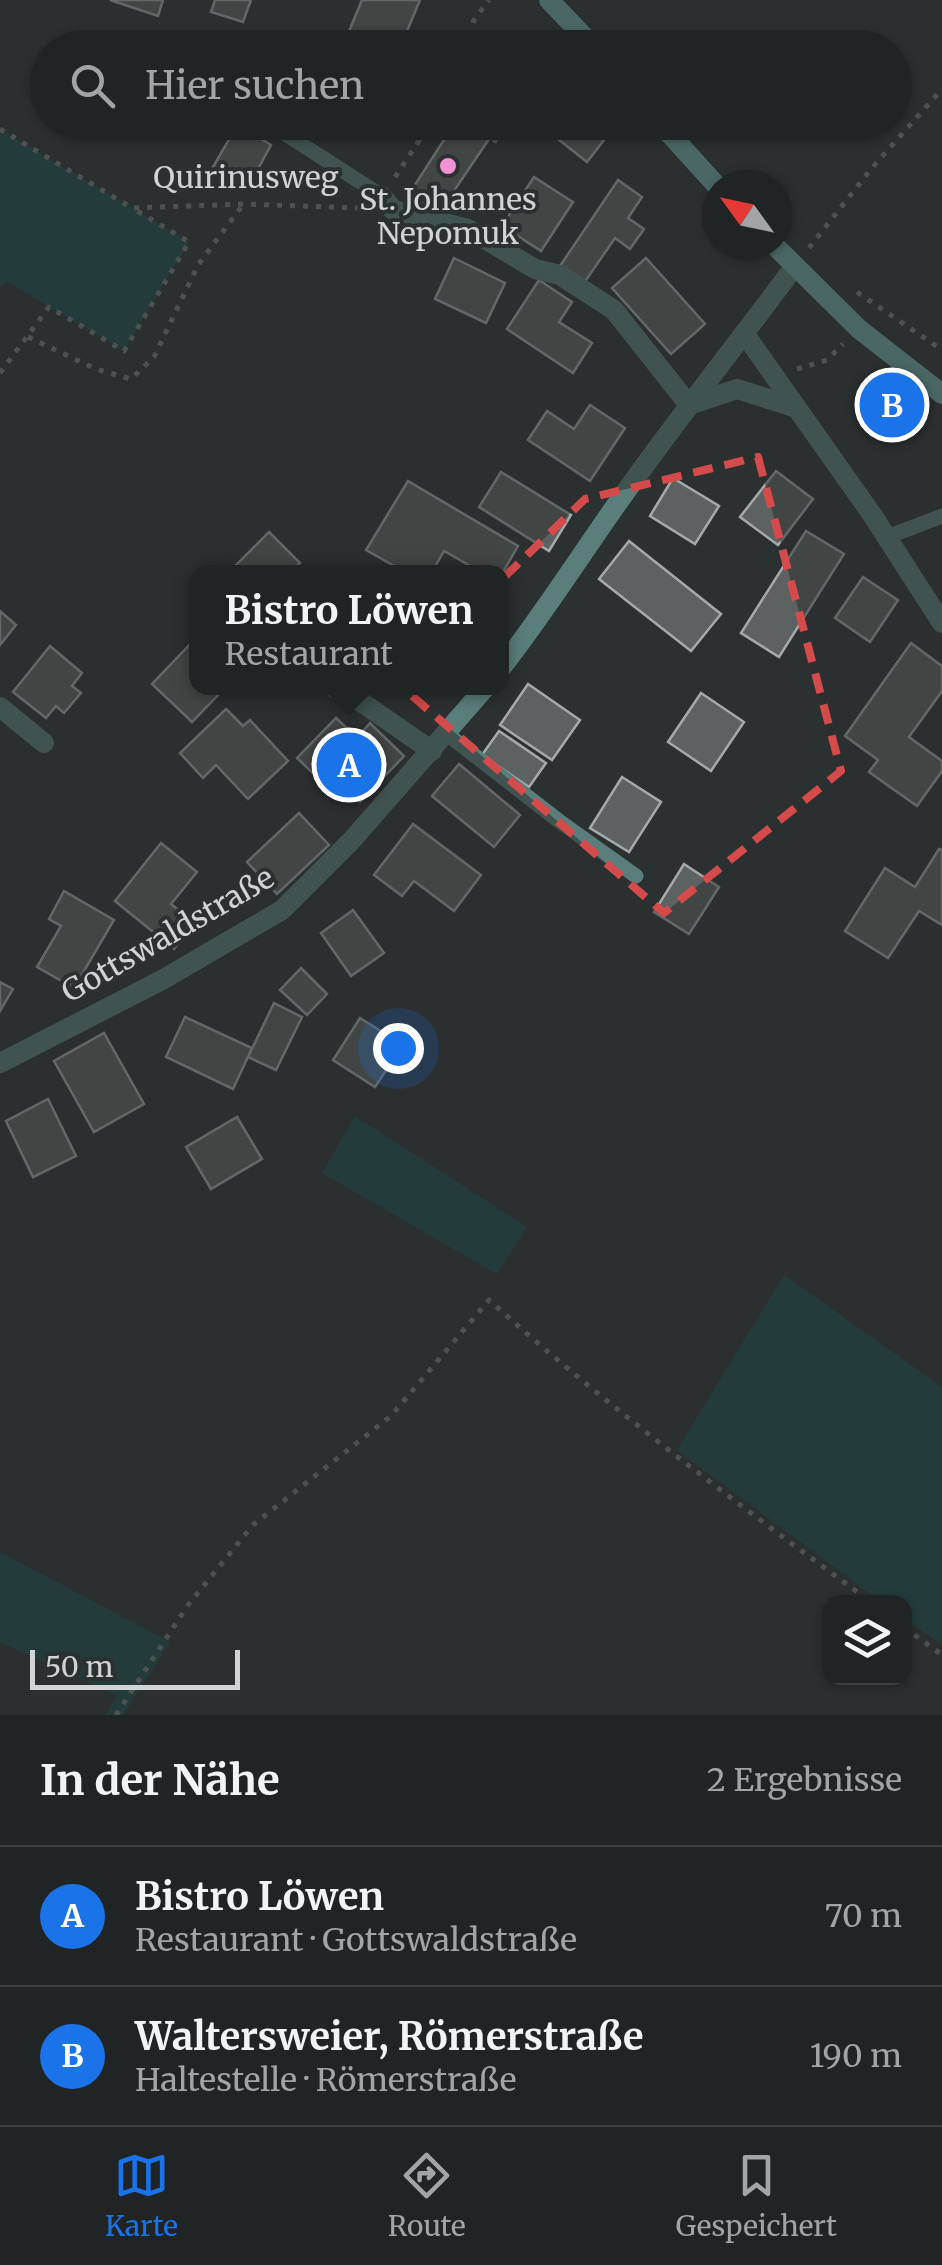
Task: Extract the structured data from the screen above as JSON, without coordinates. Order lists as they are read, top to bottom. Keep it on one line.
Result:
{"streets":{"street":["Quirinusweg","Gottswaldstraße"]},"places":["St. Johannes Nepomuk"],"scale_bar":"50 m","north":"top left","page":{"search":"Hier suchen","pins":["B","A"],"popup":["Bistro Löwen","Restaurant"],"scale":"50 m","heading":["In der Nähe","2 Ergebnisse"],"list":[{"mark":"A","name":"Bistro Löwen","note":"Restaurant · Gottswaldstraße","value":"70 m"},{"mark":"B","name":"Waltersweier, Römerstraße","note":"Haltestelle · Römerstraße","value":"190 m"}],"nav":["Karte","Route","Gespeichert"]}}
